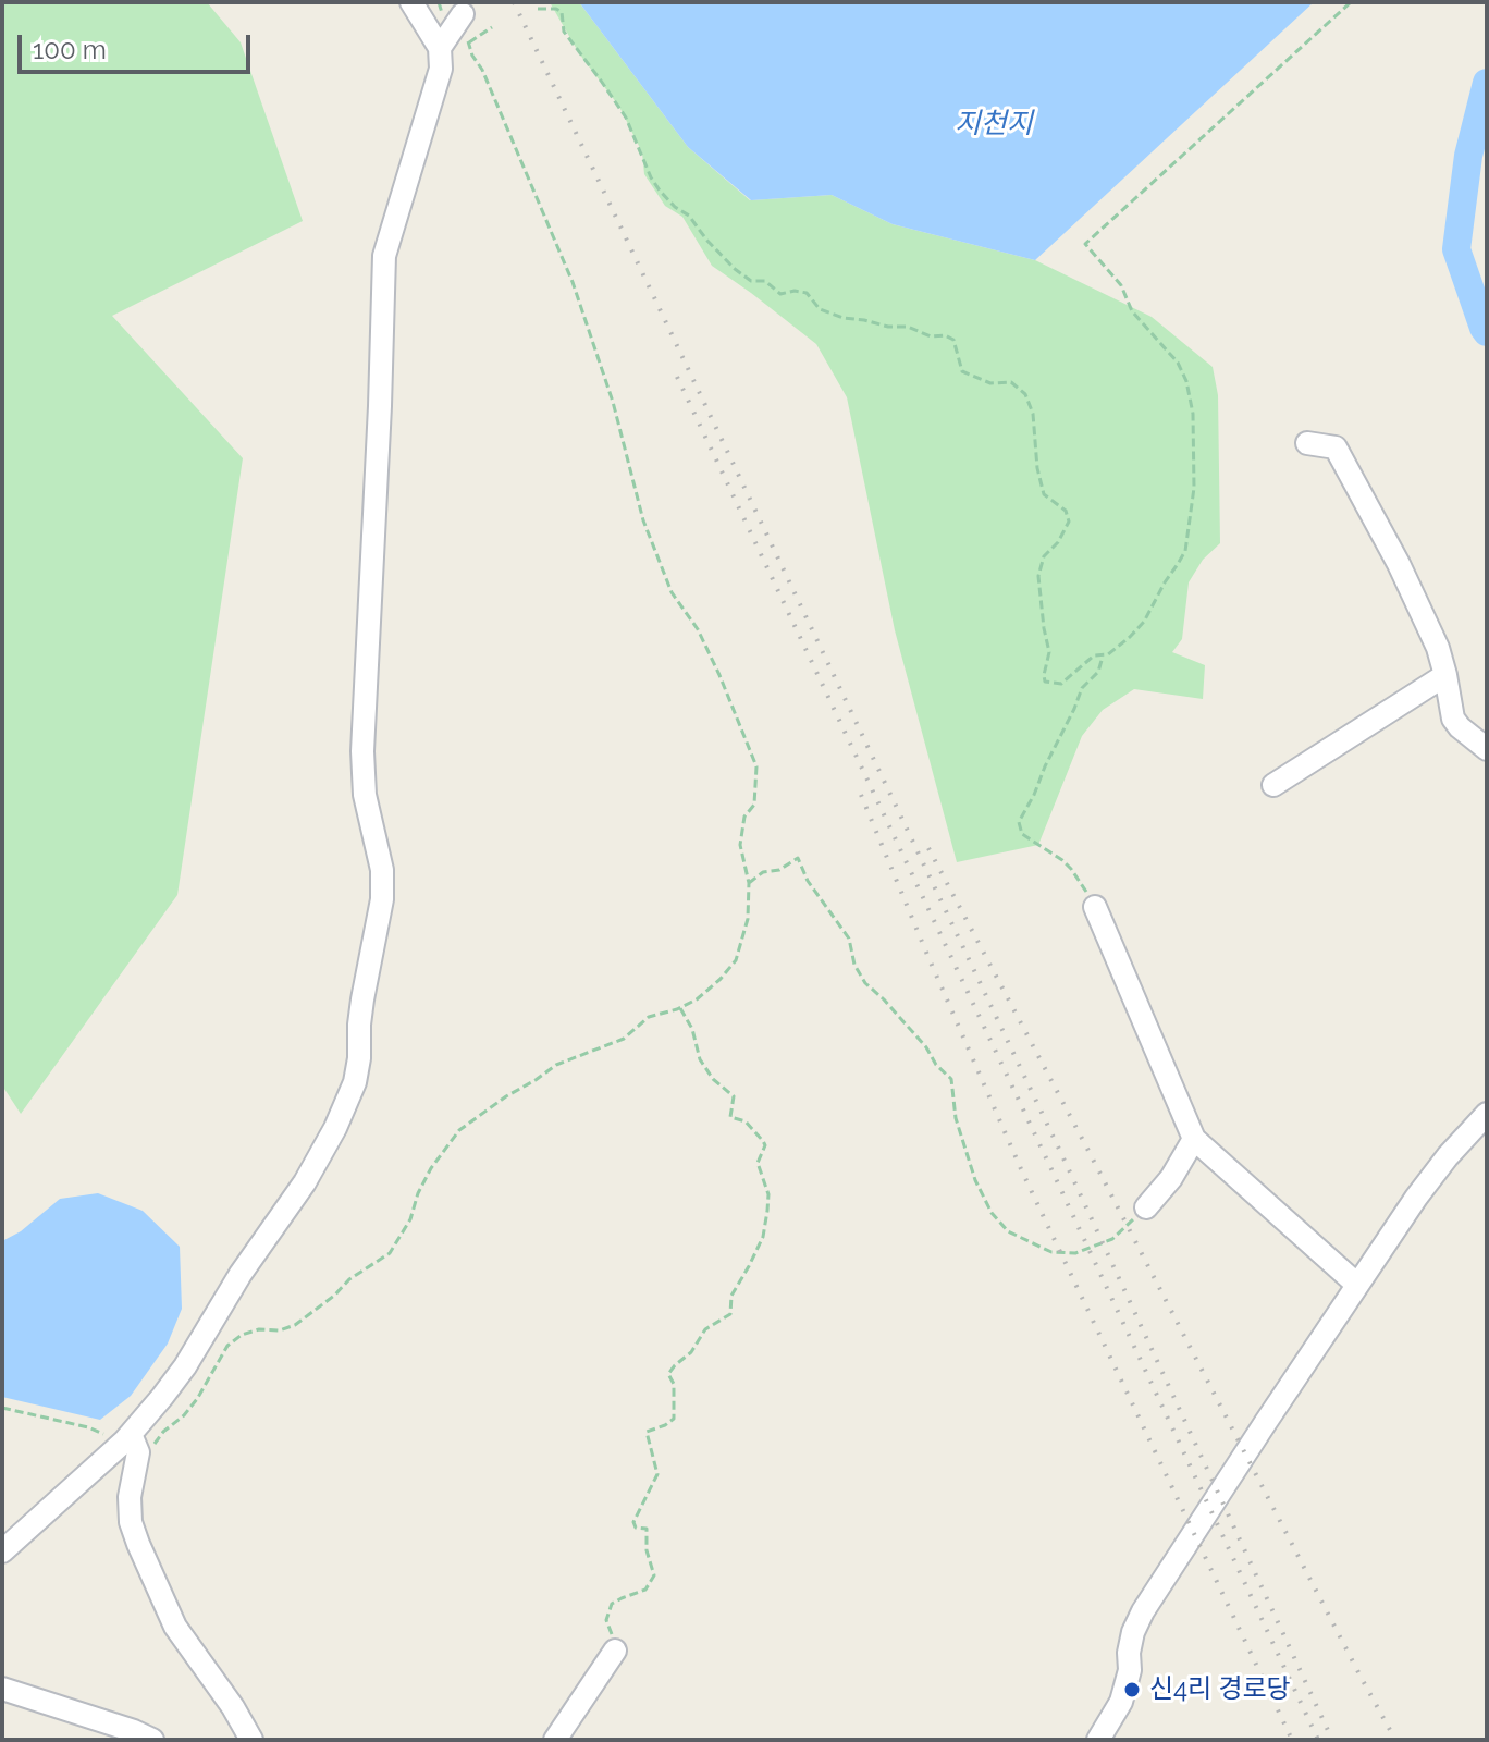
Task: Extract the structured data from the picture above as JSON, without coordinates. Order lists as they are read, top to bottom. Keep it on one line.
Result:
{"water":["지천지"],"places":["신4리 경로당"],"scale_bar":"100 m"}
